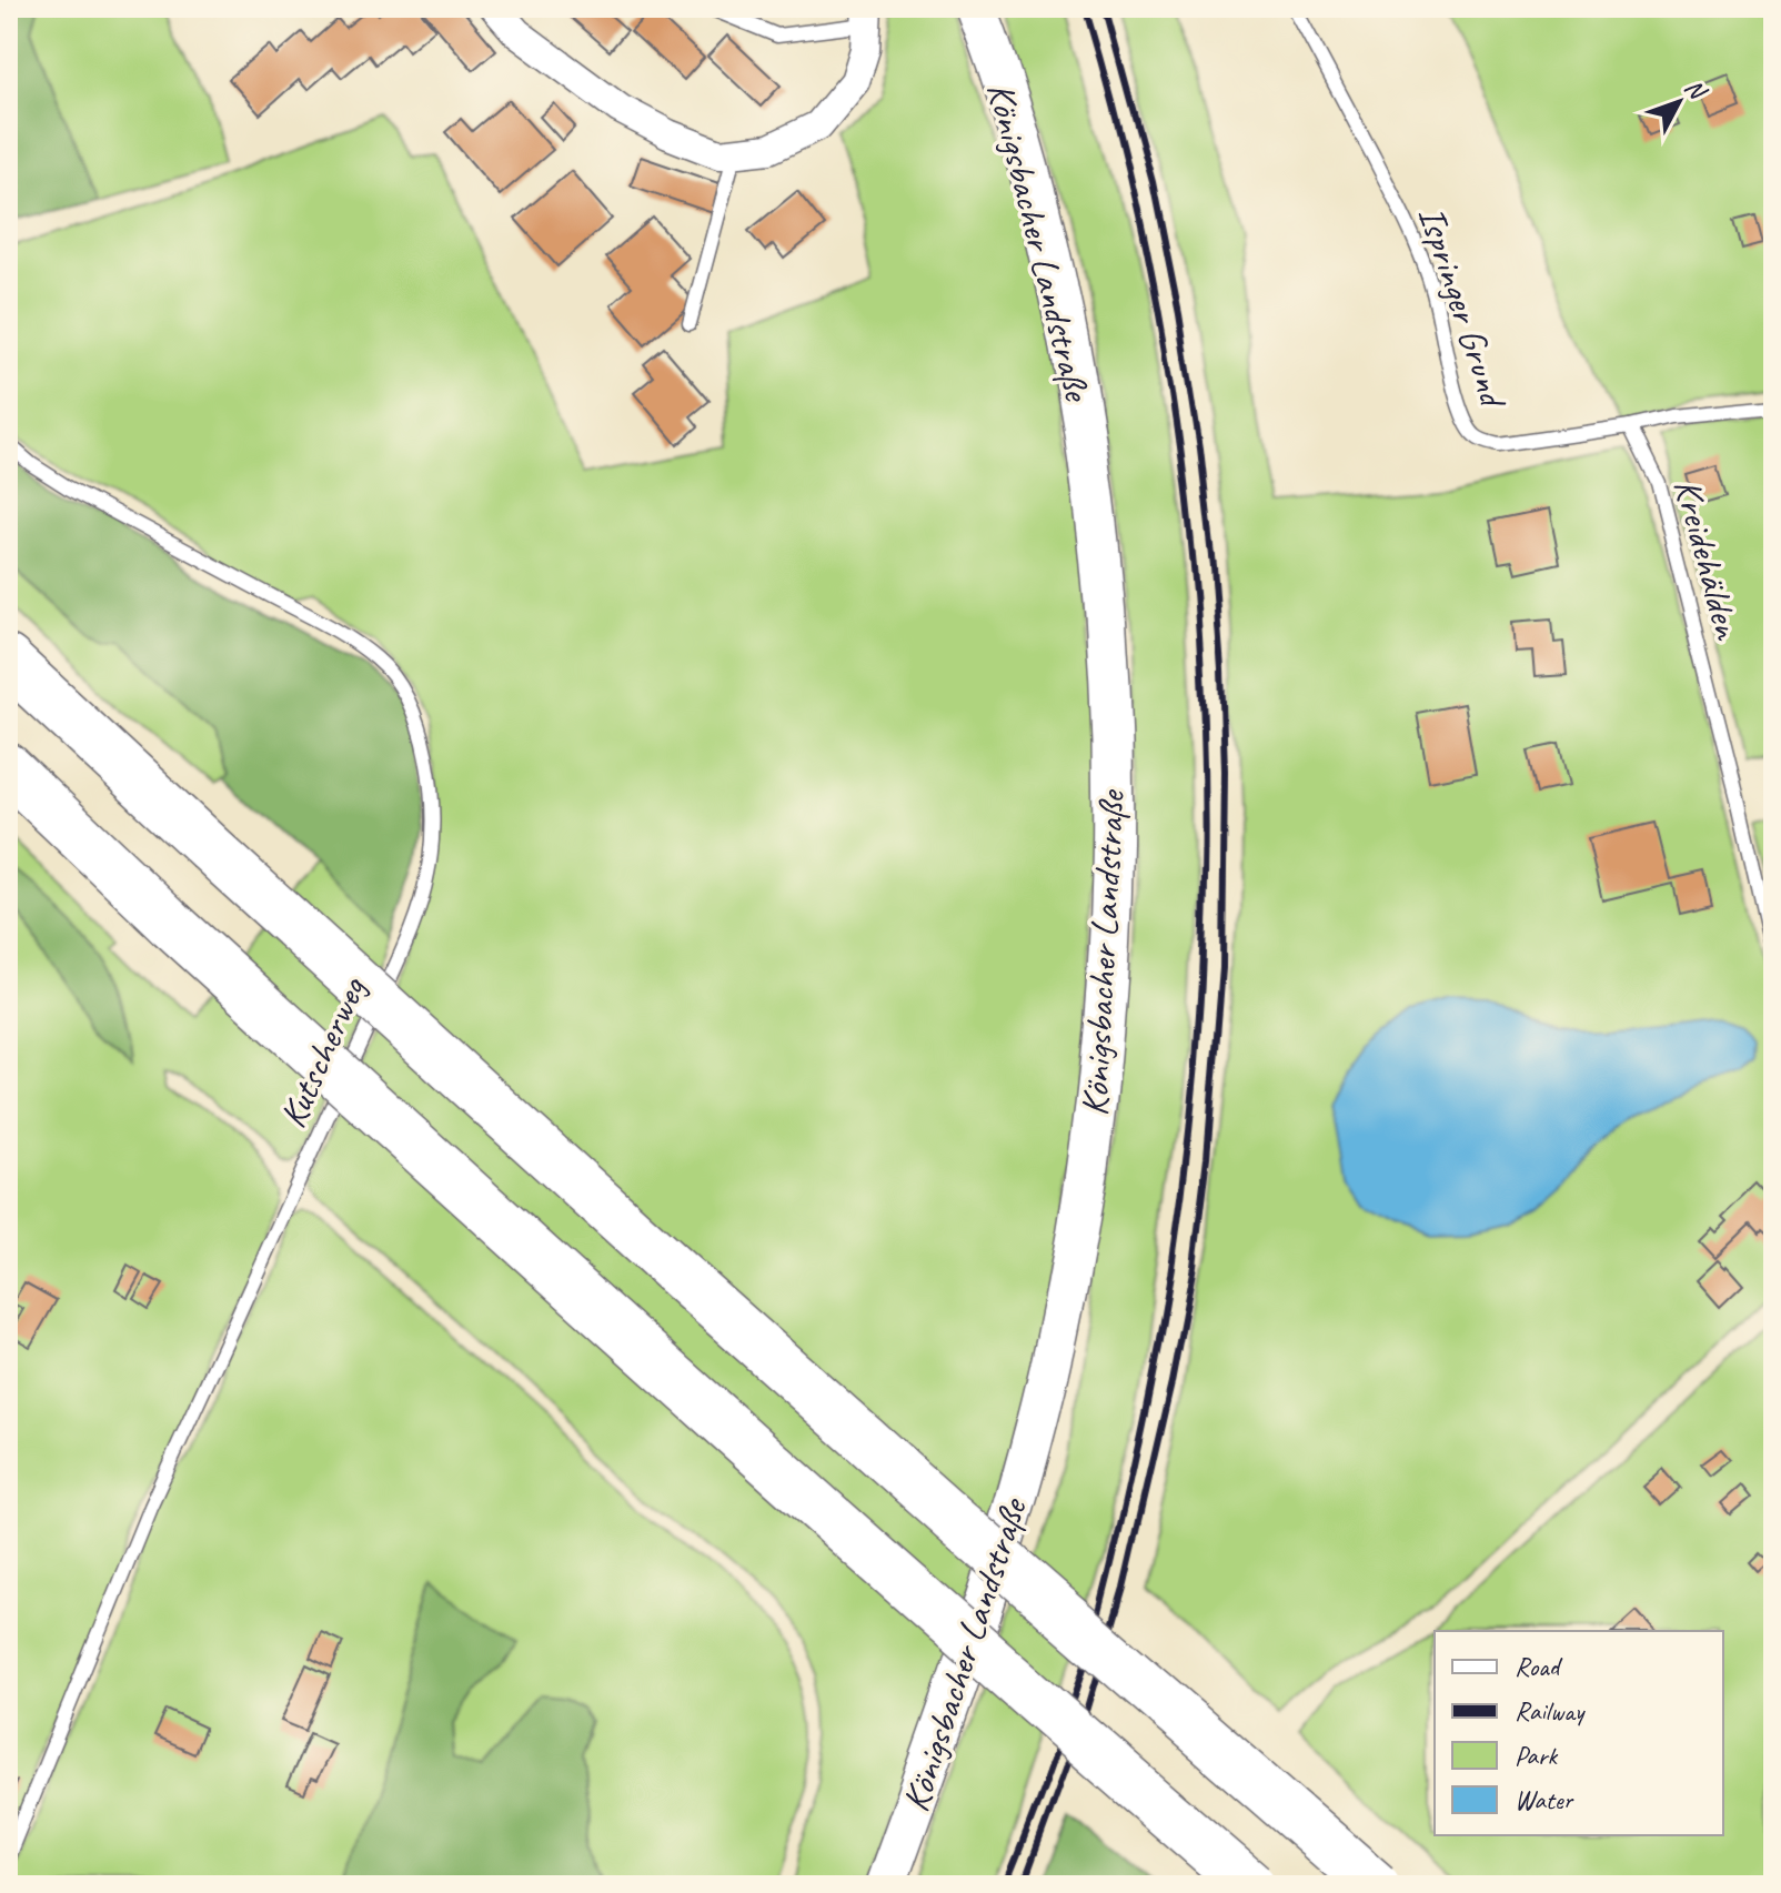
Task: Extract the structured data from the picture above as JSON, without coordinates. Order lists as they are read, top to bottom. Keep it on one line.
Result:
{"streets":{"main road":["Königsbacher Landstraße"],"lane":["Ispringer Grund","Kreidehälden","Kutscherweg"]},"crossings":[["Ispringer Grund","Kreidehälden"]],"legend":["Road","Railway","Park","Water"],"north":"top right"}
